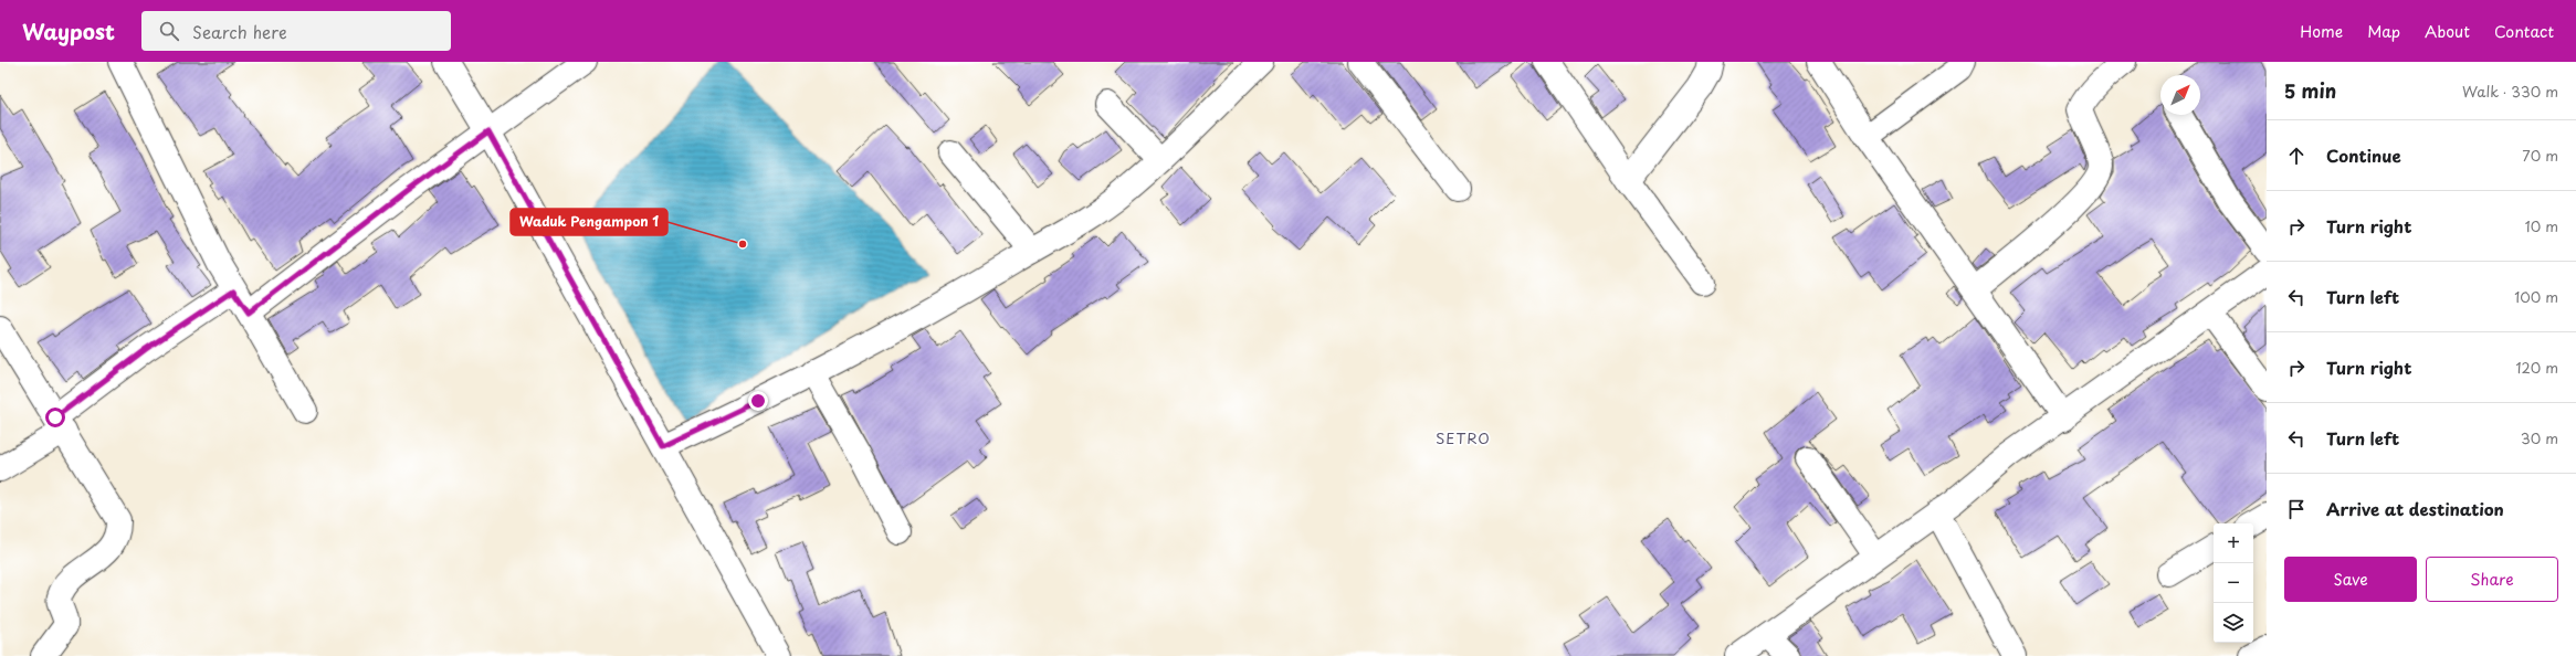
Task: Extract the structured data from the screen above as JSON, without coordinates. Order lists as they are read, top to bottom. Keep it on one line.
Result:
{"districts":["SETRO"],"places":["Waduk Pengampon 1"],"north":"top right","page":{"header":"Waypost","search":"Search here","nav":["Home","Map","About","Contact"],"heading":["5 min","Walk · 330 m"],"list":[["Continue","70 m"],["Turn right","10 m"],["Turn left","100 m"],["Turn right","120 m"],["Turn left","30 m"],"Arrive at destination"],"map_buttons":["+","−"],"buttons":["Save","Share"]}}
